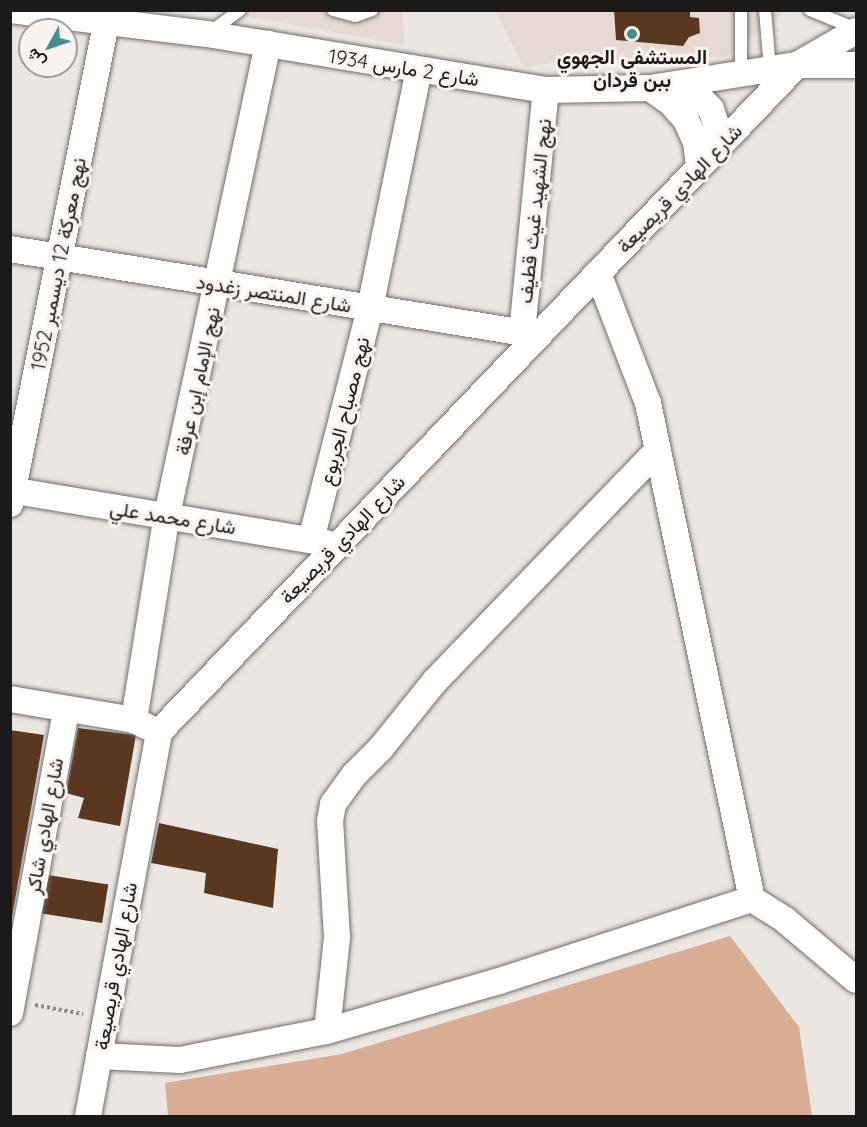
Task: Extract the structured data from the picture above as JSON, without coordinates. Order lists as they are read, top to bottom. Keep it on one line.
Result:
{"streets":{"street":["شارع 2 مارس 1934","شارع الهادي قريصيعة","نهج الشهيد غيث قطيف","نهج معركة 12 ديسمبر 1952","شارع المنتصر زغدود","نهج الإمام إبن عرفة","نهج مصباح الجربوع","شارع محمد علي","شارع الهادي شاكر"]},"crossings":[["شارع 2 مارس 1934","شارع الهادي قريصيعة"],["شارع 2 مارس 1934","نهج الشهيد غيث قطيف"],["شارع 2 مارس 1934","نهج معركة 12 ديسمبر 1952"],["شارع 2 مارس 1934","نهج الإمام إبن عرفة"],["شارع 2 مارس 1934","نهج مصباح الجربوع"],["شارع الهادي قريصيعة","نهج الشهيد غيث قطيف"],["شارع الهادي قريصيعة","شارع المنتصر زغدود"],["شارع الهادي قريصيعة","شارع محمد علي"],["نهج الشهيد غيث قطيف","شارع المنتصر زغدود"],["نهج معركة 12 ديسمبر 1952","شارع المنتصر زغدود"],["نهج معركة 12 ديسمبر 1952","شارع محمد علي"],["شارع المنتصر زغدود","نهج الإمام إبن عرفة"],["شارع المنتصر زغدود","نهج مصباح الجربوع"],["نهج الإمام إبن عرفة","شارع محمد علي"],["نهج مصباح الجربوع","شارع محمد علي"]],"places":["المستشفى الجهوي ببن قردان"],"north":"bottom left"}
